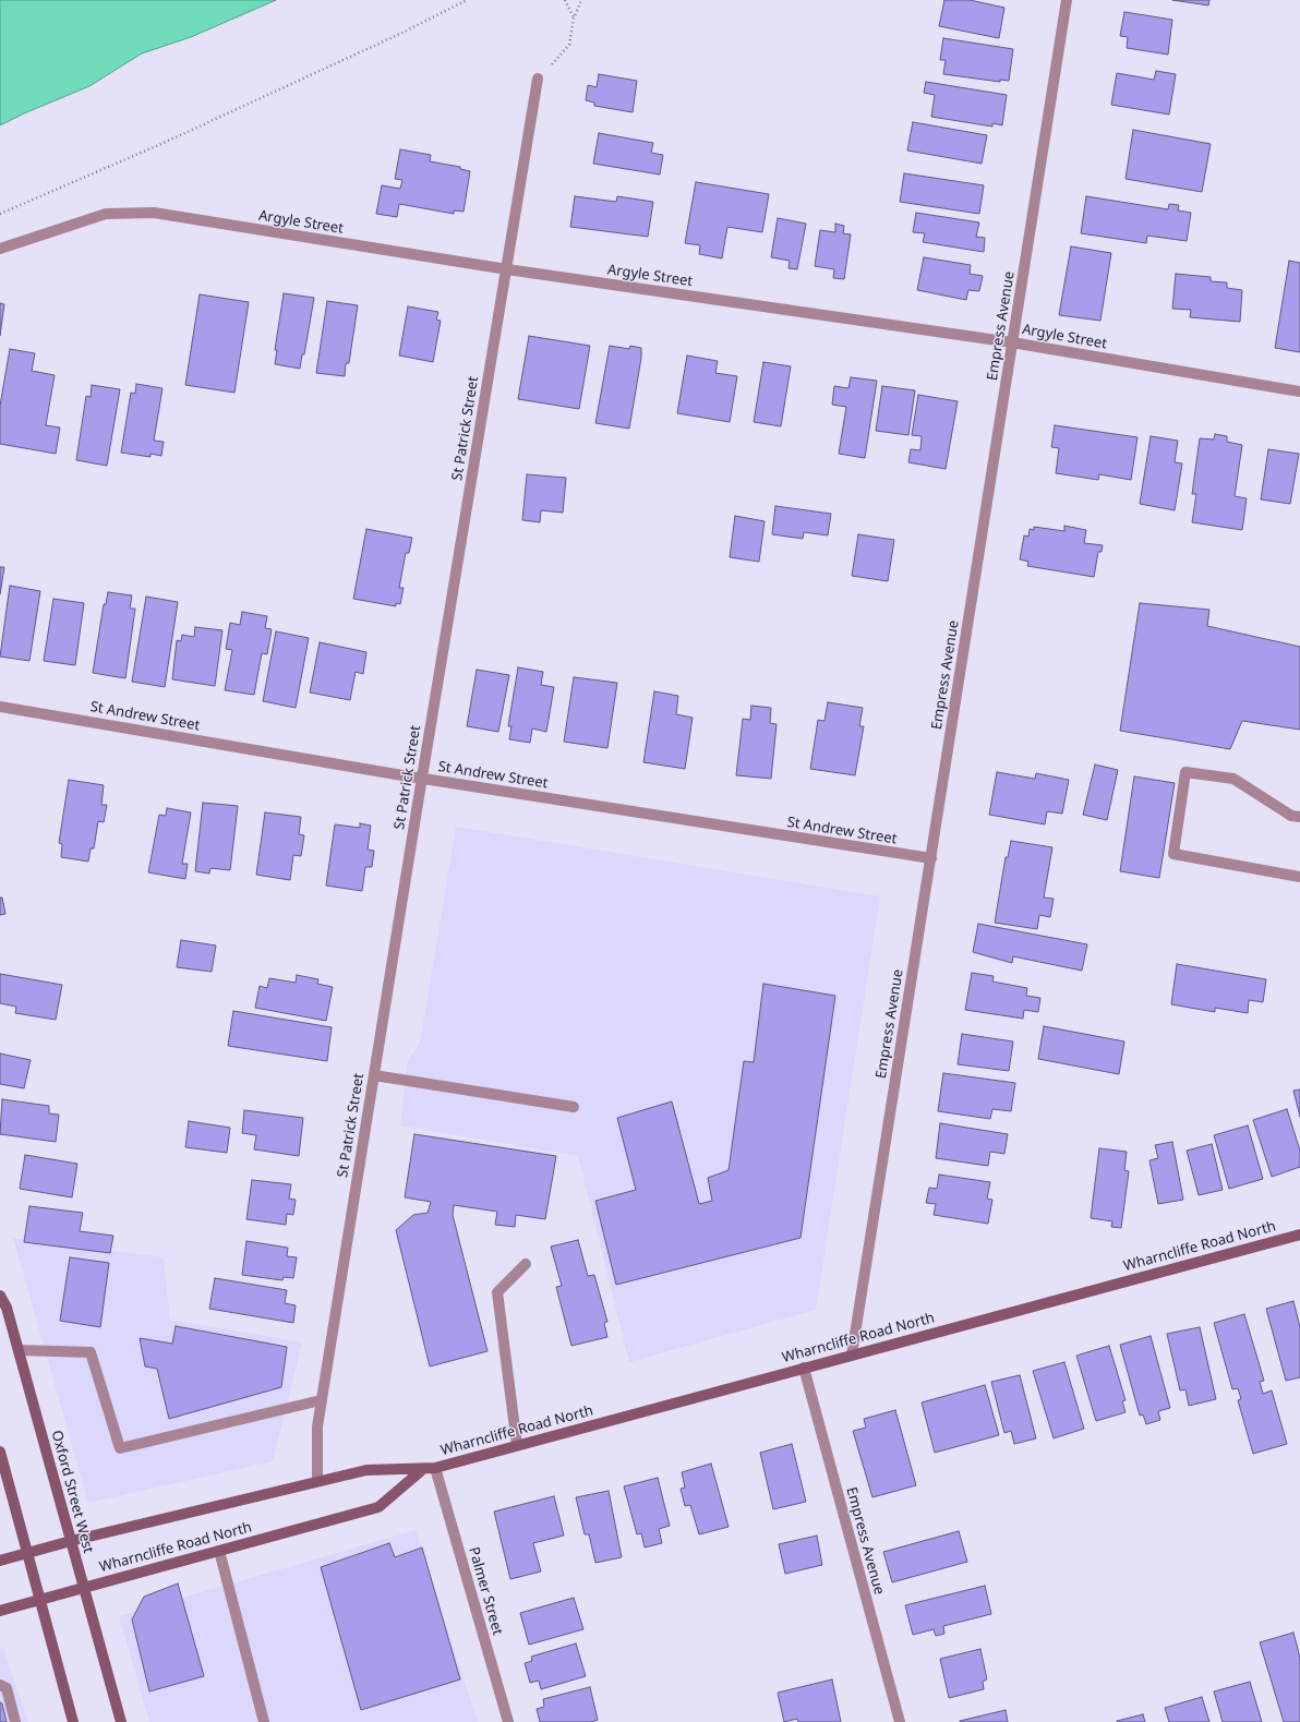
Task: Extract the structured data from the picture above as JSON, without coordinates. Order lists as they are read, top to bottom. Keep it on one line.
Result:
{"streets":{"main road":["Wharncliffe Road North","Oxford Street West"],"street":["Argyle Street","Empress Avenue","St Patrick Street","St Andrew Street","Palmer Street"]},"crossings":[["Argyle Street","Empress Avenue"],["Argyle Street","St Patrick Street"],["Empress Avenue","St Andrew Street"],["Empress Avenue","Wharncliffe Road North"],["St Patrick Street","St Andrew Street"],["St Patrick Street","Wharncliffe Road North"],["Wharncliffe Road North","Oxford Street West"],["Wharncliffe Road North","Palmer Street"]]}
